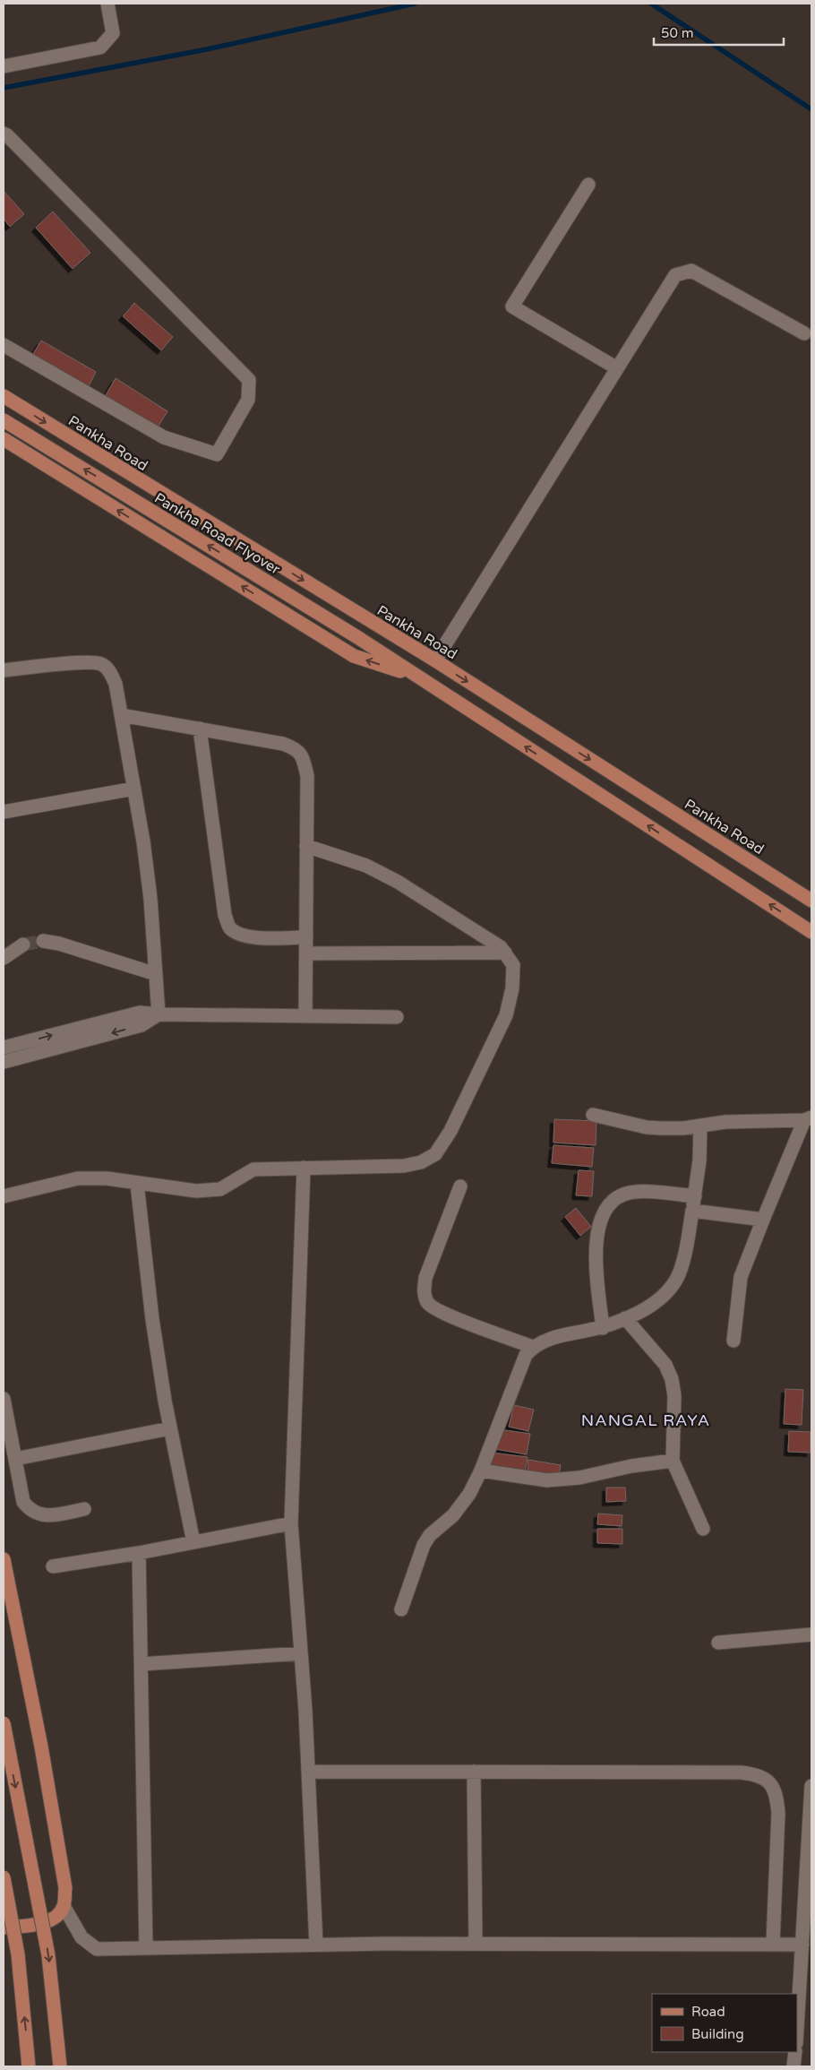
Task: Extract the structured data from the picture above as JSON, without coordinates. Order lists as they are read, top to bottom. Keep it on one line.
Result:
{"streets":{"main road":["Pankha Road","Pankha Road Flyover"]},"districts":["NANGAL RAYA"],"legend":["Road","Building"],"scale_bar":"50 m"}
